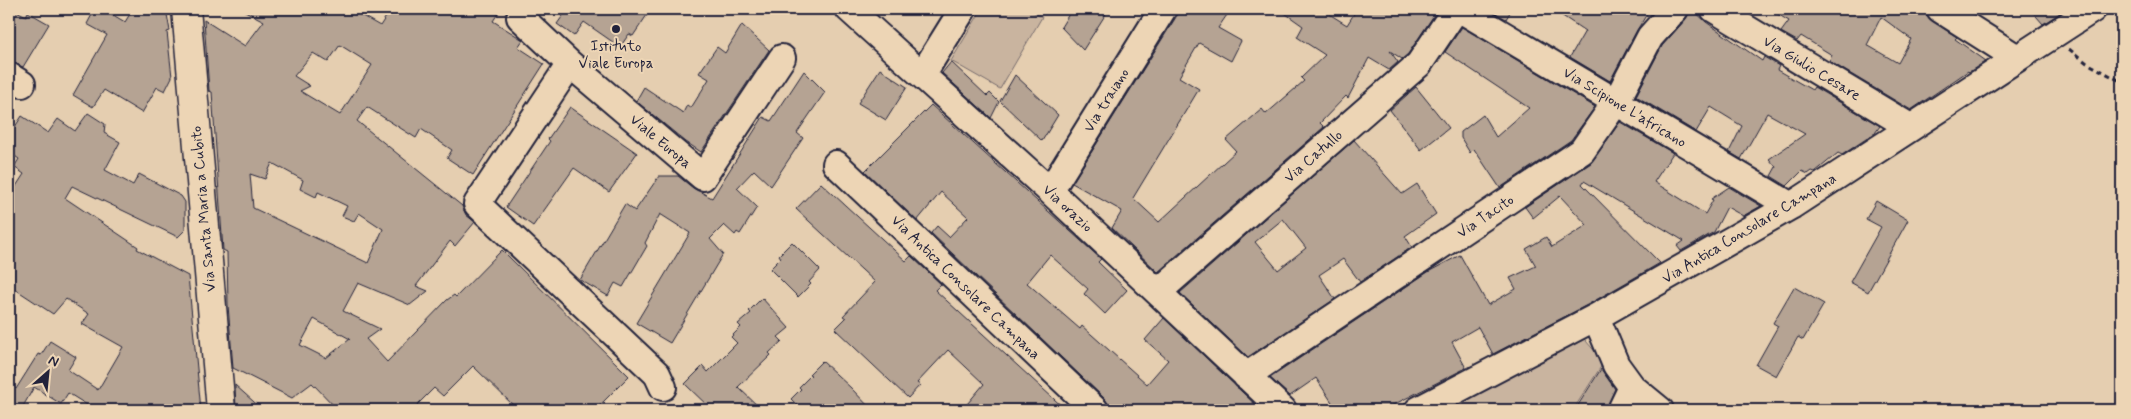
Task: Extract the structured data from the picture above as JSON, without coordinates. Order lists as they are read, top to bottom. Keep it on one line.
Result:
{"streets":{"main road":["Via Santa Maria a Cubito"],"street":["Via Giulio Cesare","Via traiano","Via Scipione L'africano","Viale Europa","Via Catullo","Via orazio","Via Tacito","Via Antica Consolare Campana"]},"crossings":[["Via Giulio Cesare","Via Antica Consolare Campana"],["Via traiano","Via orazio"],["Via Scipione L'africano","Via Tacito"],["Via Scipione L'africano","Via Antica Consolare Campana"],["Via Catullo","Via orazio"],["Via orazio","Via Tacito"]],"places":["Istituto Viale Europa"],"north":"top right"}
